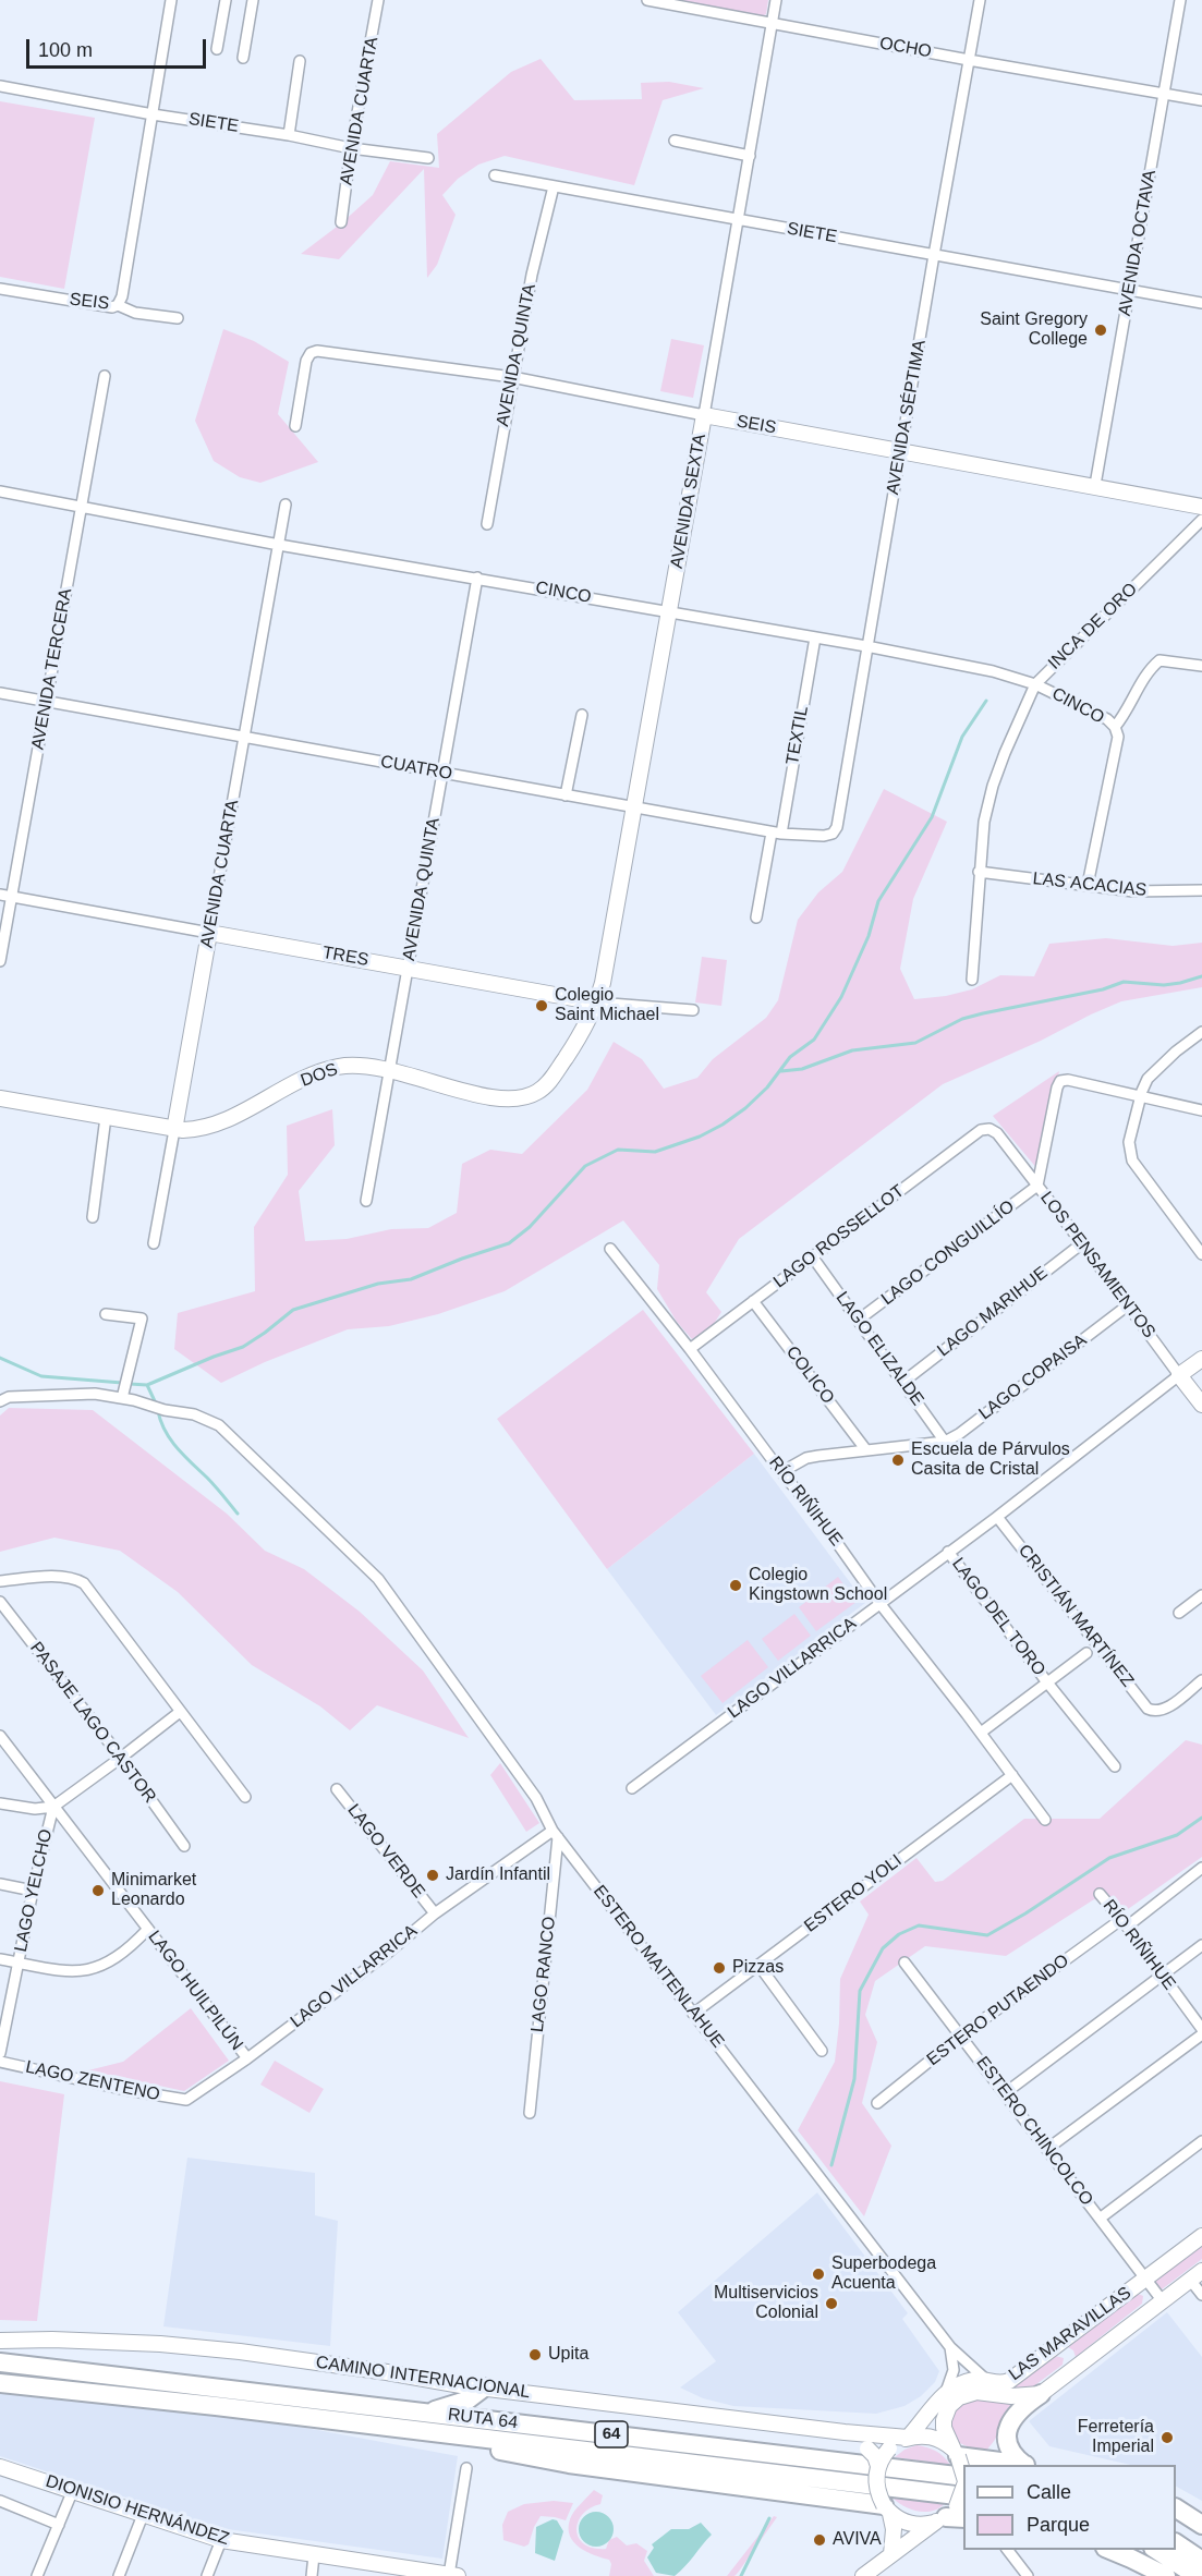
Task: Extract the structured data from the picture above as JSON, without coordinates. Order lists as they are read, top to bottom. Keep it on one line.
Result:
{"streets":{"highway":["RUTA 64","64"],"street":["OCHO","AVENIDA CUARTA","SIETE","AVENIDA OCTAVA","SEIS","AVENIDA QUINTA","AVENIDA SÉPTIMA","AVENIDA SEXTA","CINCO","INCA DE ORO","AVENIDA TERCERA","TEXTIL","CUATRO","LAS ACACIAS","TRES","DOS","LAGO ROSSELLOT","LAGO CONGUILLÍO","LOS PENSAMIENTOS","LAGO MARIHUE","LAGO ELIZALDE","COLICO","LAGO COPAISA","RÍO RIÑIHUE","CRISTIÁN MARTÍNEZ","LAGO DEL TORO","LAGO VILLARRICA","PASAJE LAGO CASTOR","LAGO VERDE","LAGO YELCHO","ESTERO YOLI","ESTERO MAITENLAHUE","LAGO RANCO","LAGO HUILPILÚN","ESTERO PUTAENDO","LAGO ZENTENO","ESTERO CHINCOLCO","LAS MARAVILLAS","CAMINO INTERNACIONAL","DIONISIO HERNÁNDEZ"]},"crossings":[["OCHO","AVENIDA OCTAVA"],["OCHO","AVENIDA SÉPTIMA"],["OCHO","AVENIDA SEXTA"],["AVENIDA CUARTA","SIETE"],["AVENIDA CUARTA","CINCO"],["AVENIDA CUARTA","CUATRO"],["AVENIDA CUARTA","TRES"],["AVENIDA CUARTA","DOS"],["SIETE","AVENIDA OCTAVA"],["SIETE","AVENIDA QUINTA"],["SIETE","AVENIDA SÉPTIMA"],["SIETE","AVENIDA SEXTA"],["AVENIDA OCTAVA","SEIS"],["SEIS","AVENIDA QUINTA"],["SEIS","AVENIDA SÉPTIMA"],["SEIS","AVENIDA SEXTA"],["AVENIDA QUINTA","CINCO"],["AVENIDA QUINTA","CUATRO"],["AVENIDA QUINTA","TRES"],["AVENIDA QUINTA","DOS"],["AVENIDA SÉPTIMA","CINCO"],["AVENIDA SÉPTIMA","CUATRO"],["AVENIDA SEXTA","CINCO"],["AVENIDA SEXTA","CUATRO"],["AVENIDA SEXTA","TRES"],["AVENIDA SEXTA","DOS"],["CINCO","INCA DE ORO"],["CINCO","AVENIDA TERCERA"],["CINCO","TEXTIL"],["INCA DE ORO","LAS ACACIAS"],["AVENIDA TERCERA","CUATRO"],["AVENIDA TERCERA","TRES"],["TEXTIL","CUATRO"],["TRES","DOS"],["LAGO ROSSELLOT","LOS PENSAMIENTOS"],["LAGO ROSSELLOT","LAGO ELIZALDE"],["LAGO ROSSELLOT","COLICO"],["LAGO ROSSELLOT","RÍO RIÑIHUE"],["LAGO CONGUILLÍO","LOS PENSAMIENTOS"],["LAGO CONGUILLÍO","LAGO ELIZALDE"],["LOS PENSAMIENTOS","LAGO MARIHUE"],["LOS PENSAMIENTOS","LAGO COPAISA"],["LOS PENSAMIENTOS","LAGO VILLARRICA"],["LAGO MARIHUE","LAGO ELIZALDE"],["LAGO ELIZALDE","LAGO COPAISA"],["COLICO","LAGO COPAISA"],["LAGO COPAISA","RÍO RIÑIHUE"],["RÍO RIÑIHUE","LAGO VILLARRICA"],["RÍO RIÑIHUE","ESTERO YOLI"],["RÍO RIÑIHUE","ESTERO PUTAENDO"],["CRISTIÁN MARTÍNEZ","LAGO VILLARRICA"],["LAGO DEL TORO","LAGO VILLARRICA"],["LAGO VILLARRICA","LAGO VERDE"],["LAGO VILLARRICA","ESTERO MAITENLAHUE"],["LAGO VILLARRICA","LAGO RANCO"],["LAGO VILLARRICA","LAGO HUILPILÚN"],["LAGO VILLARRICA","LAGO ZENTENO"],["PASAJE LAGO CASTOR","LAGO YELCHO"],["LAGO YELCHO","LAGO HUILPILÚN"],["ESTERO YOLI","ESTERO MAITENLAHUE"],["ESTERO MAITENLAHUE","LAGO RANCO"],["ESTERO MAITENLAHUE","LAS MARAVILLAS"],["ESTERO PUTAENDO","ESTERO CHINCOLCO"],["ESTERO CHINCOLCO","LAS MARAVILLAS"],["LAS MARAVILLAS","CAMINO INTERNACIONAL"]],"places":["Saint Gregory College","Colegio Saint Michael","Escuela de Párvulos Casita de Cristal","Colegio Kingstown School","Jardín Infantil","Minimarket Leonardo","Pizzas","Superbodega Acuenta","Multiservicios Colonial","Upita","Ferretería Imperial","AVIVA"],"legend":["Calle","Parque"],"scale_bar":"100 m"}
